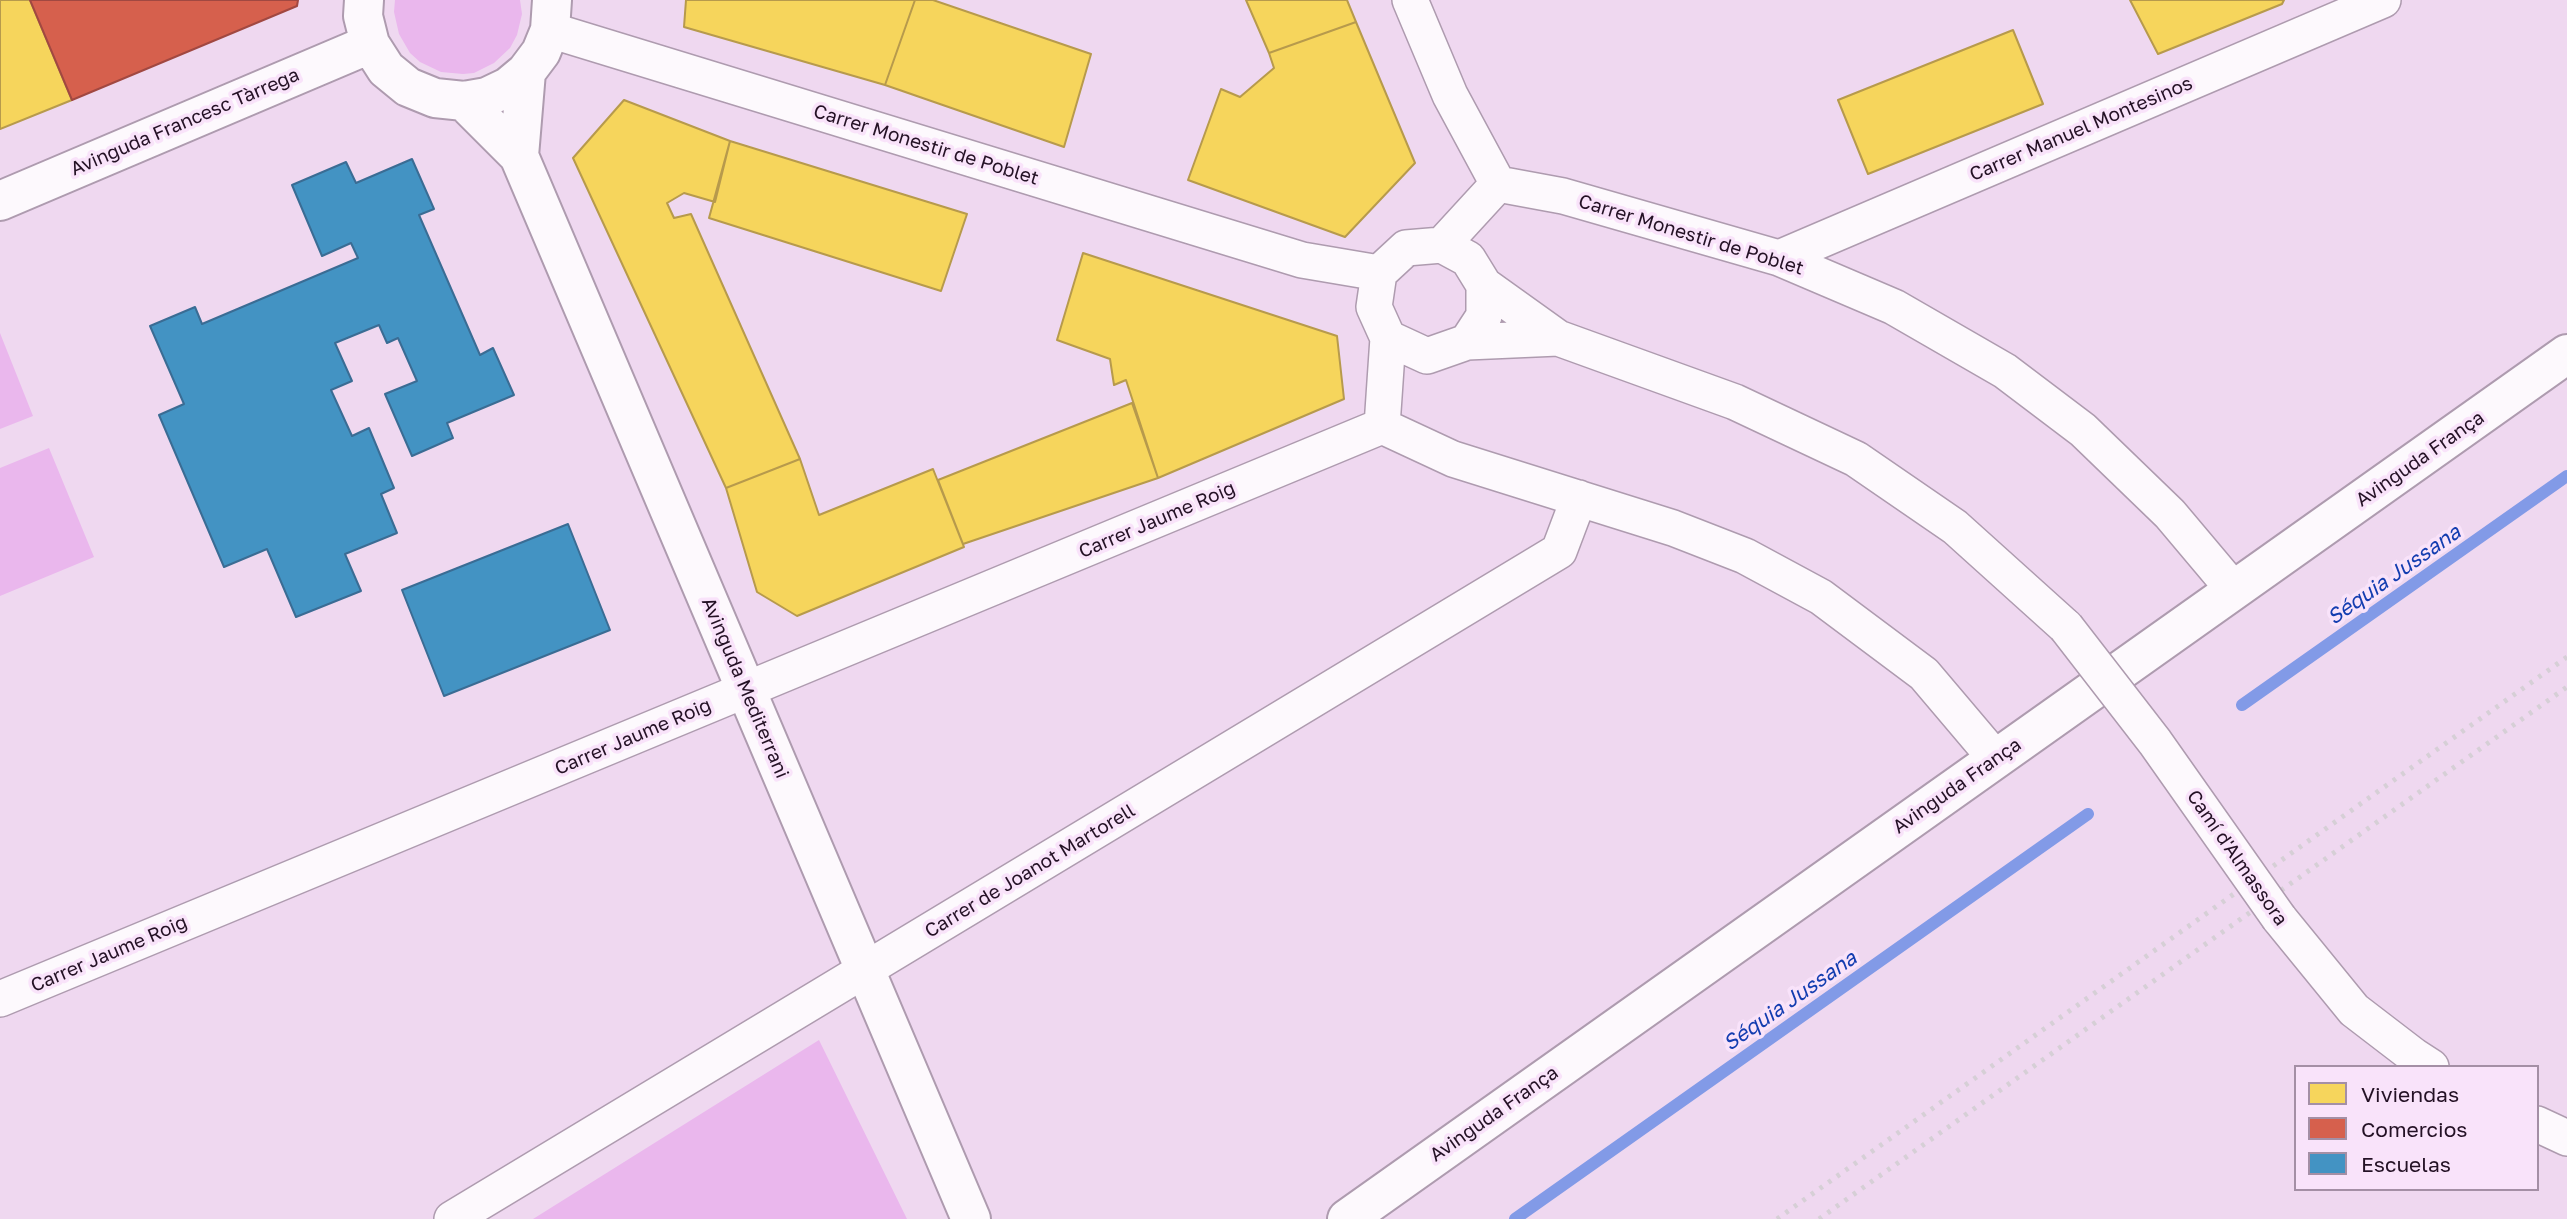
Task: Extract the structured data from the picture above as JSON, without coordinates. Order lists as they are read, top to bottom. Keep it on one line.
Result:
{"streets":{"main road":["Avinguda Francesc Tàrrega","Avinguda França","Avinguda Mediterrani"],"street":["Carrer Manuel Montesinos","Carrer Monestir de Poblet","Carrer Jaume Roig","Camí d'Almassora","Carrer de Joanot Martorell"]},"crossings":[["Carrer Manuel Montesinos","Carrer Monestir de Poblet"],["Carrer Monestir de Poblet","Avinguda França"],["Carrer Jaume Roig","Avinguda Mediterrani"],["Avinguda Mediterrani","Carrer de Joanot Martorell"]],"water":["Séquia Jussana"],"legend":["Viviendas","Comercios","Escuelas"]}
